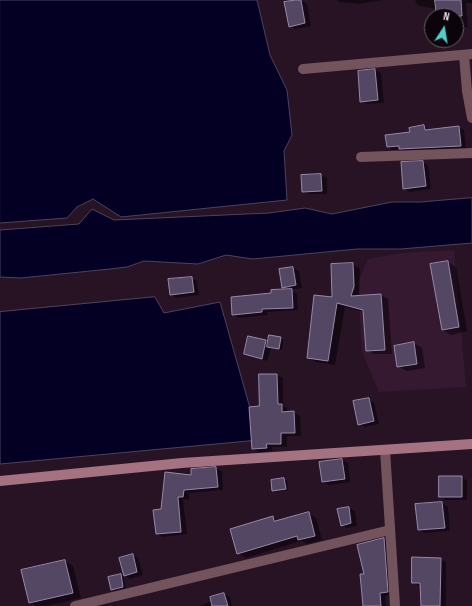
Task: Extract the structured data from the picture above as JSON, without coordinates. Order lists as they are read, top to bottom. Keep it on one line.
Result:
{"north":"top"}
